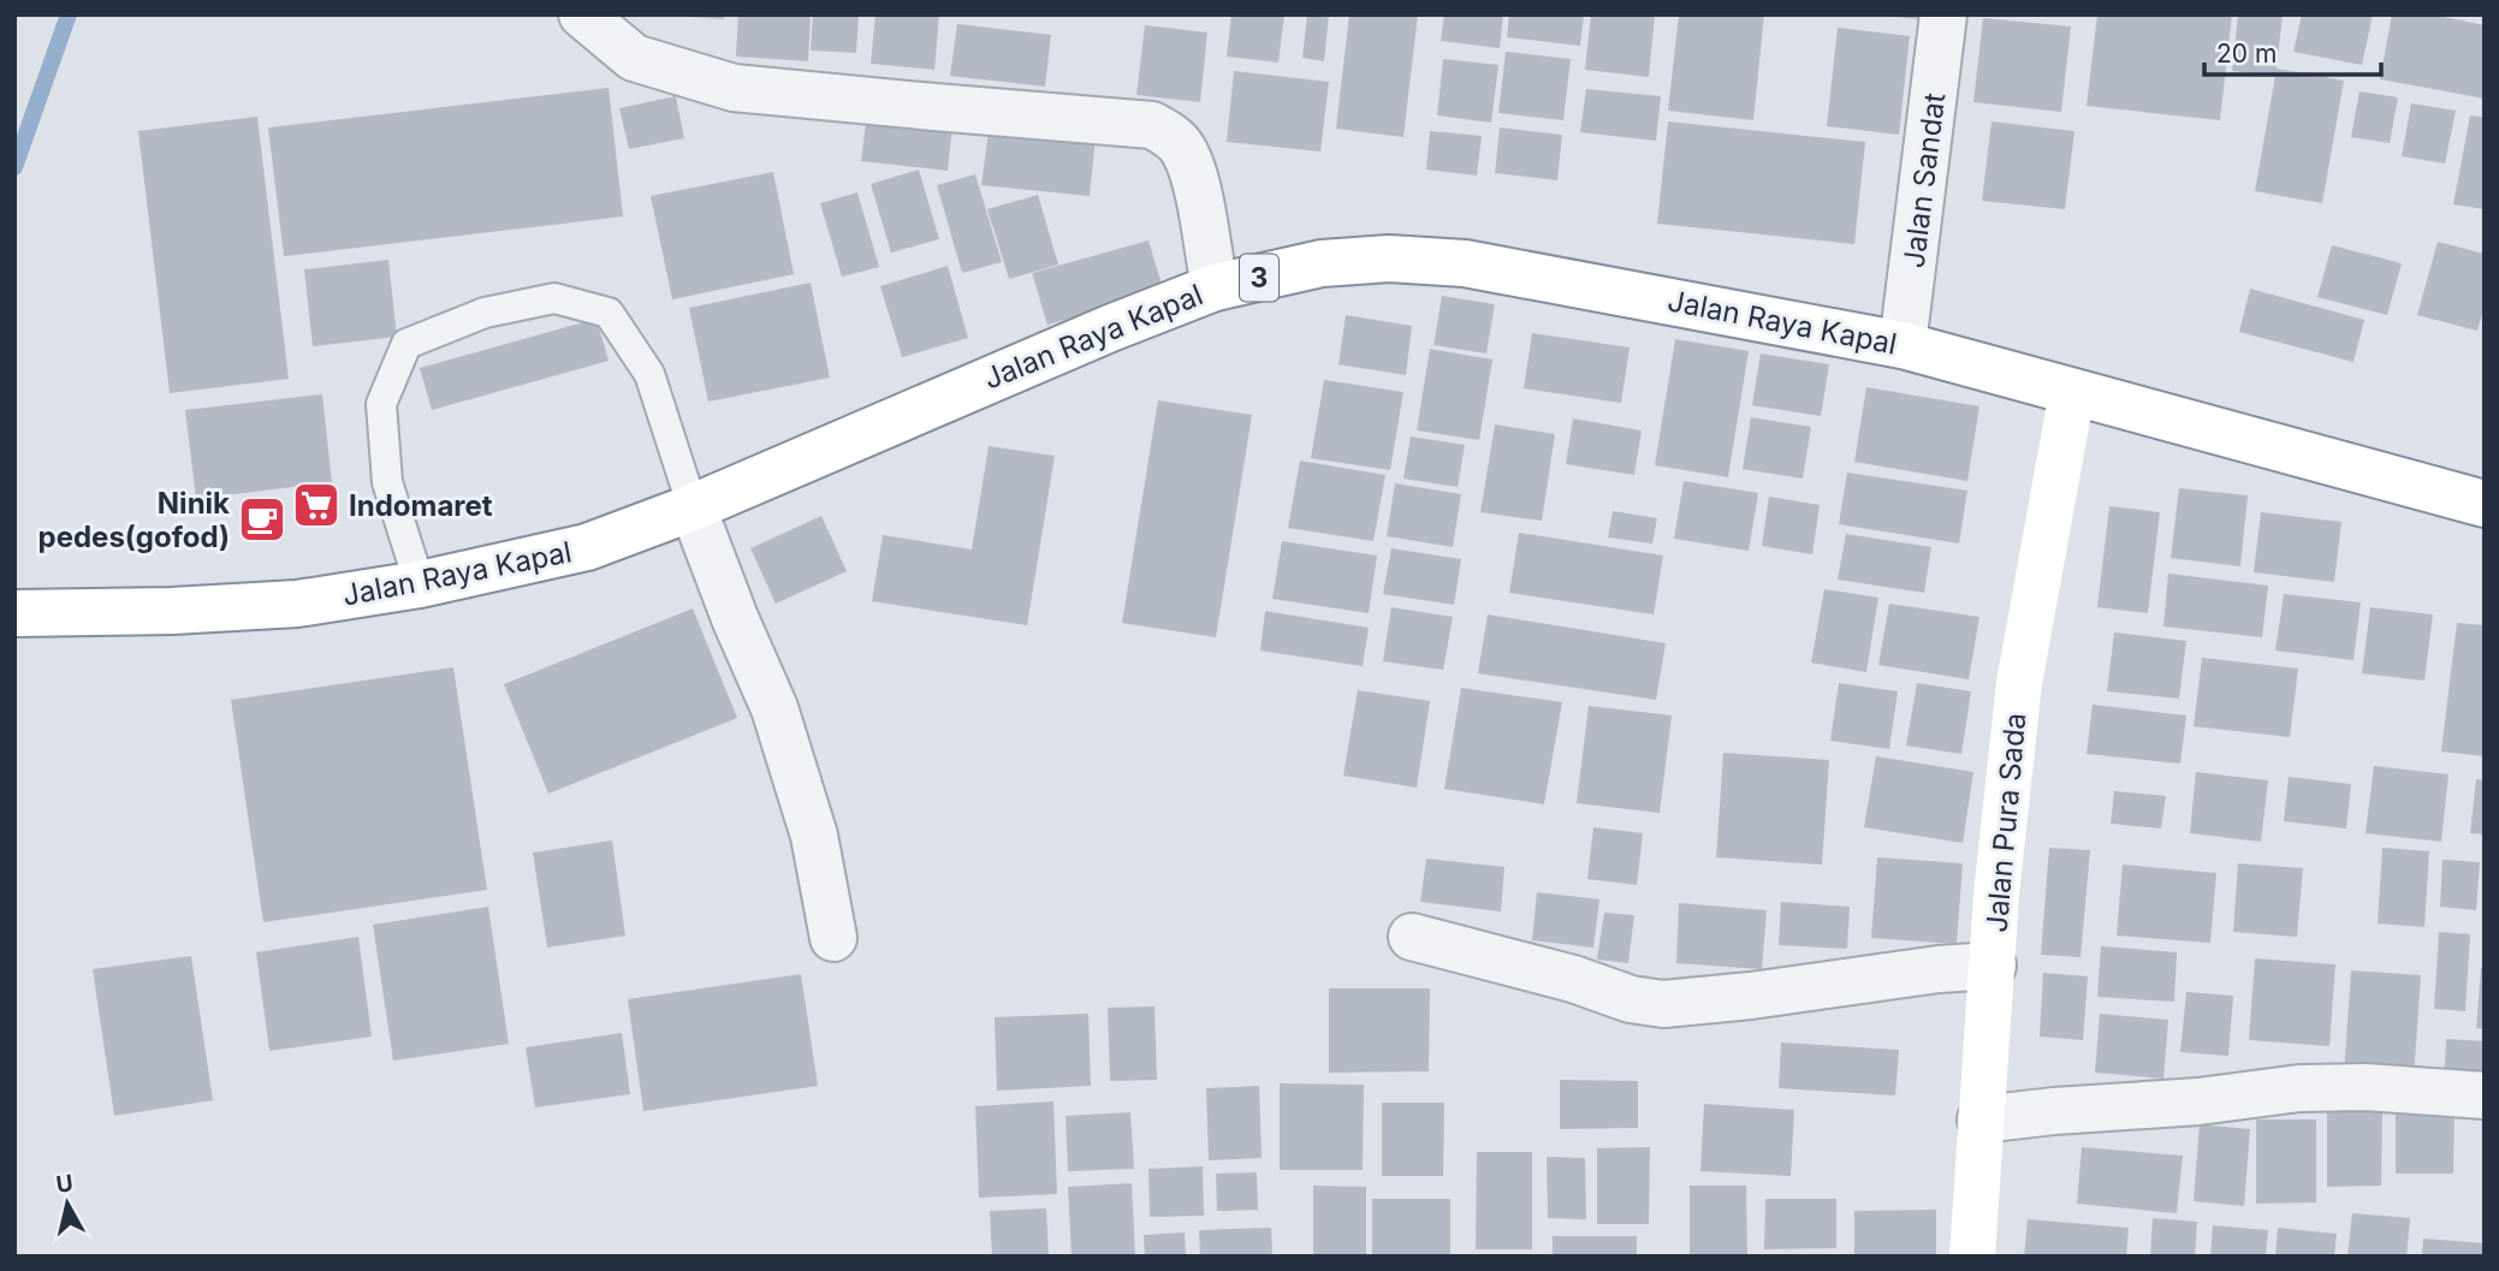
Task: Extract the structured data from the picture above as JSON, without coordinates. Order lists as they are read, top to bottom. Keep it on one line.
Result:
{"streets":{"main road":["3","Jalan Raya Kapal","Jalan Pura Sada"],"street":["Jalan Sandat"]},"crossings":[["Jalan Sandat","Jalan Raya Kapal"],["Jalan Raya Kapal","Jalan Pura Sada"]],"places":{"supermarket":["Indomaret"],"cafe":["Ninik pedes(gofod)"]},"scale_bar":"20 m","north":"top"}
